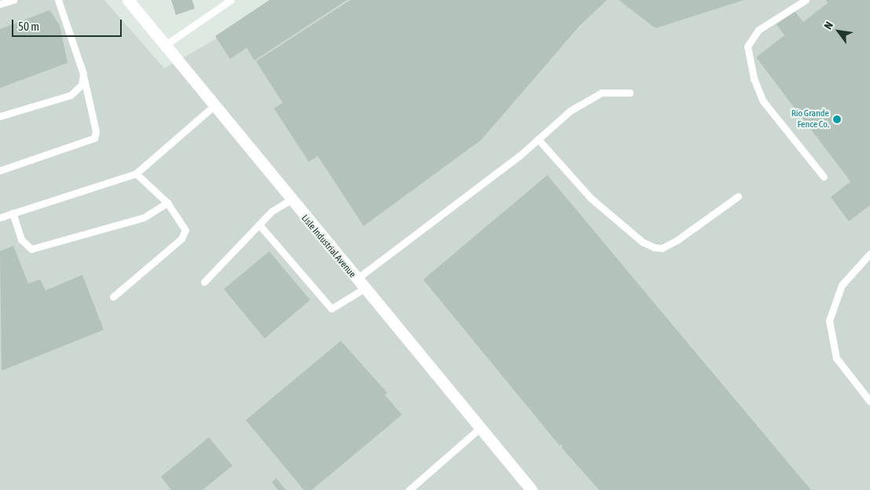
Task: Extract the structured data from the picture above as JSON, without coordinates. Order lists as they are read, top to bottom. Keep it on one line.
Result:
{"streets":{"street":["Lisle Industrial Avenue"]},"places":["Rio Grande Fence Co."],"scale_bar":"50 m","north":"top left"}
